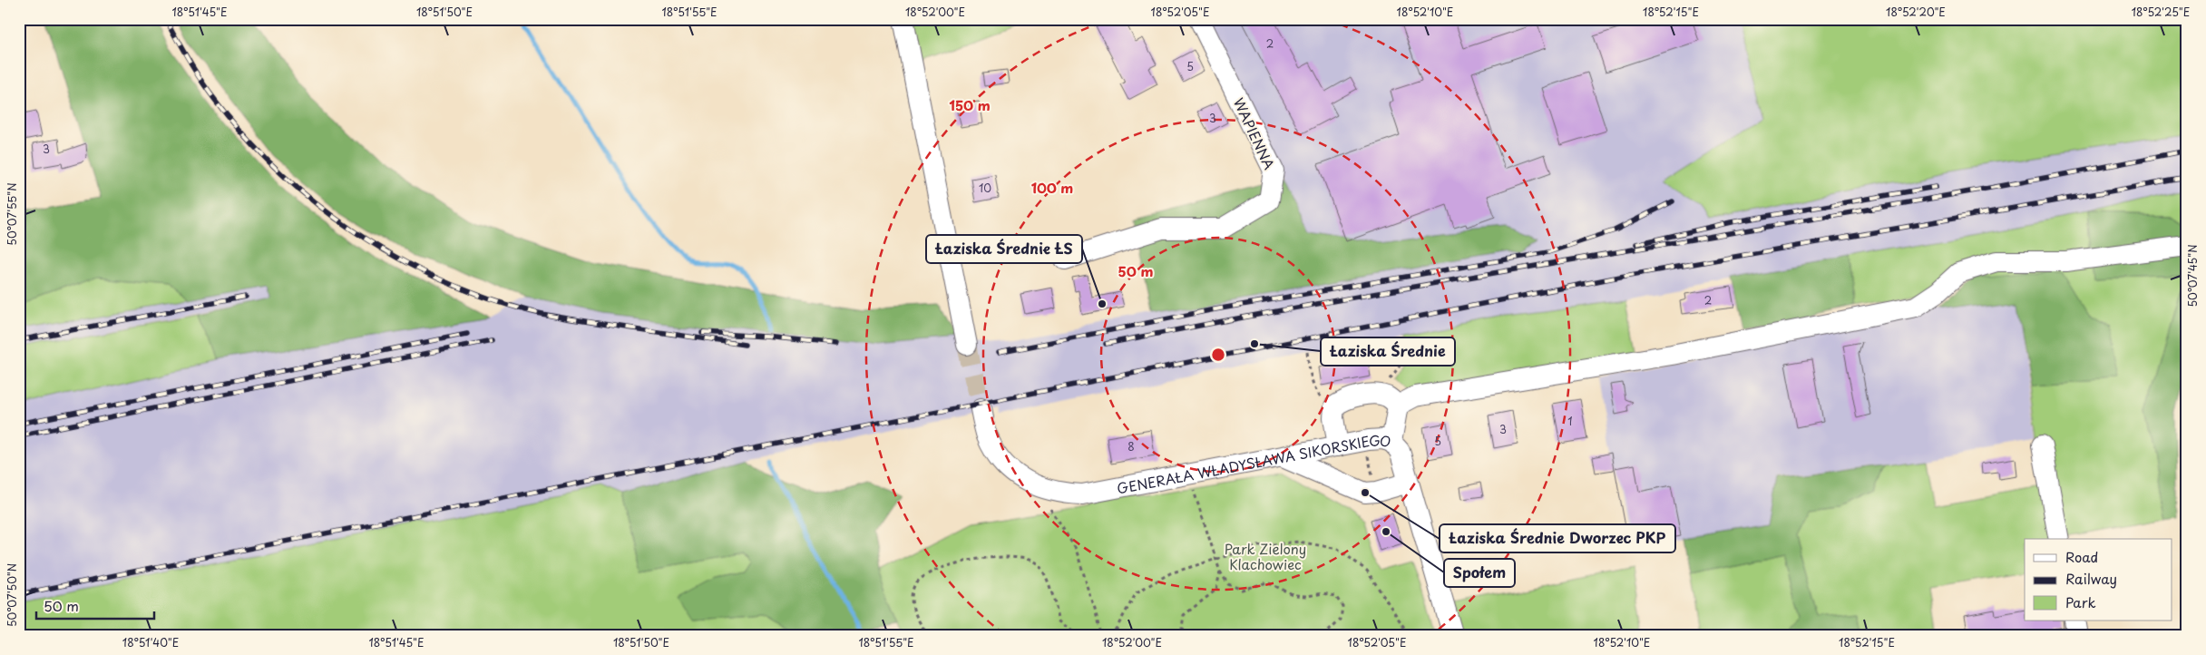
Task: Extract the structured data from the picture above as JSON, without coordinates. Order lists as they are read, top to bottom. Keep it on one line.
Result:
{"streets":{"street":["WAPIENNA","GENERAŁA WŁADYSŁAWA SIKORSKIEGO"]},"parks":["Park Zielony Klachowiec"],"places":["Łaziska Średnie ŁS","Łaziska Średnie","Łaziska Średnie Dworzec PKP","Społem"],"house_numbers":["2","5","3","3","10","2","1","3","5","8"],"legend":["Road","Railway","Park"],"scale_bar":"50 m","coordinates":["18°51'45\"E","18°51'50\"E","18°51'55\"E","18°52'00\"E","18°52'05\"E","18°52'10\"E","18°52'15\"E","18°52'20\"E","18°52'25\"E","50°07'55\"N","50°07'45\"N","50°07'50\"N","18°51'40\"E"],"rings":["150 m","100 m","50 m"]}
